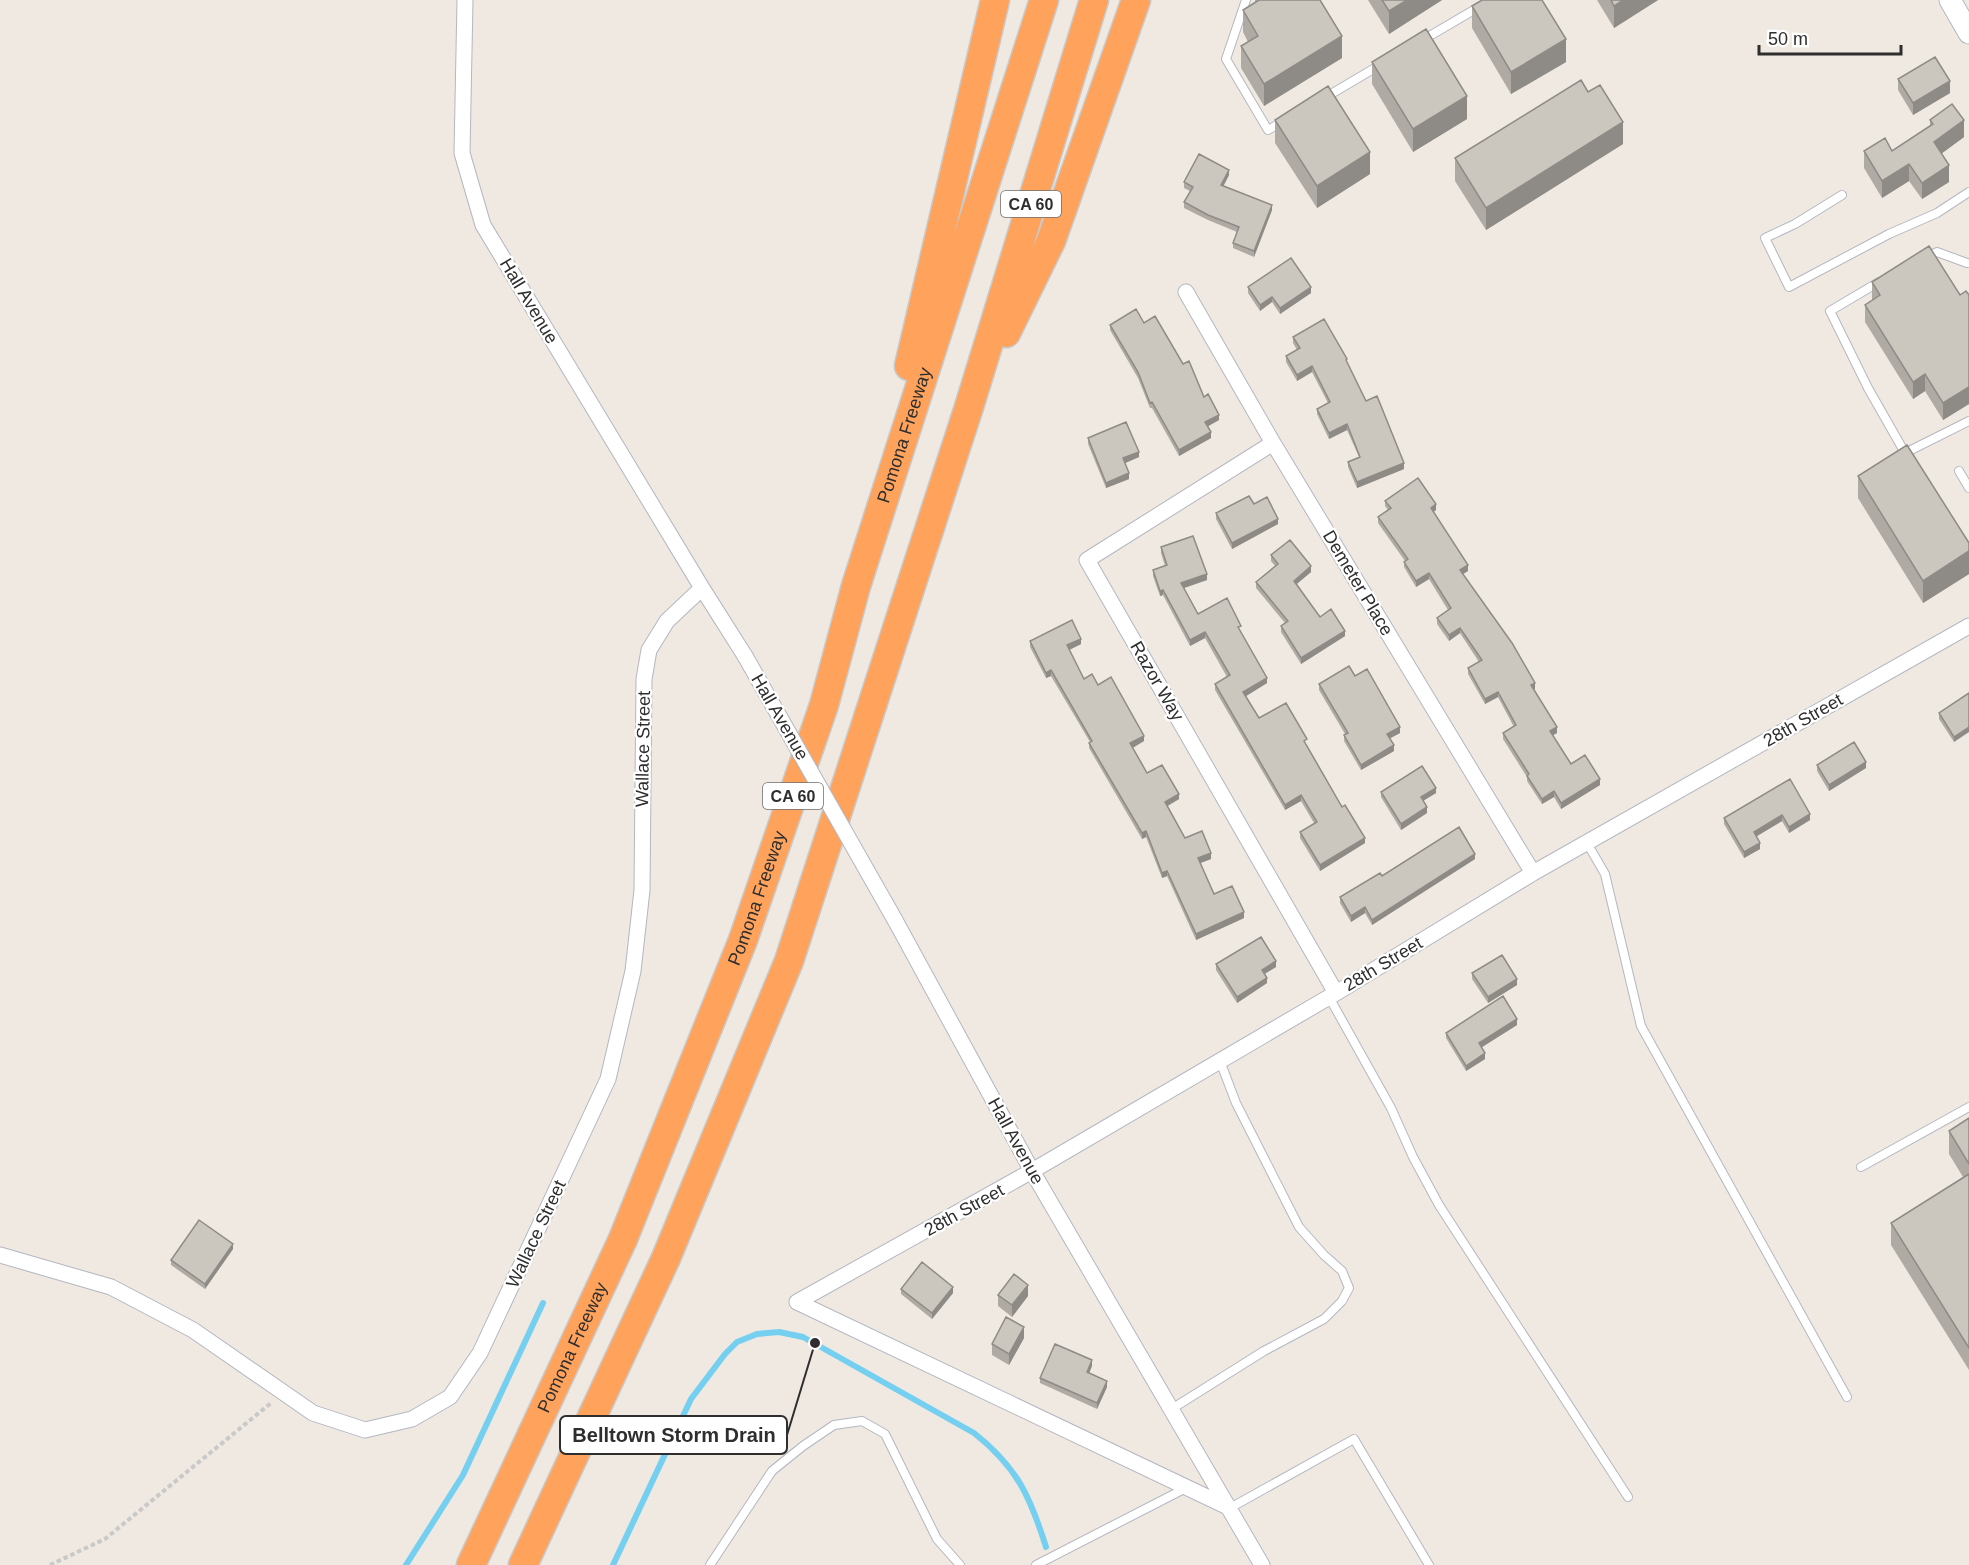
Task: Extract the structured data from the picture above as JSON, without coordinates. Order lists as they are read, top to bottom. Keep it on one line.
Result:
{"streets":{"highway":["CA 60","Pomona Freeway"],"street":["Hall Avenue","Demeter Place","Razor Way","28th Street","Wallace Street"]},"crossings":[["Hall Avenue","28th Street"],["Hall Avenue","Wallace Street"],["Demeter Place","Razor Way"],["Demeter Place","28th Street"],["Razor Way","28th Street"]],"places":["Belltown Storm Drain"],"scale_bar":"50 m"}
